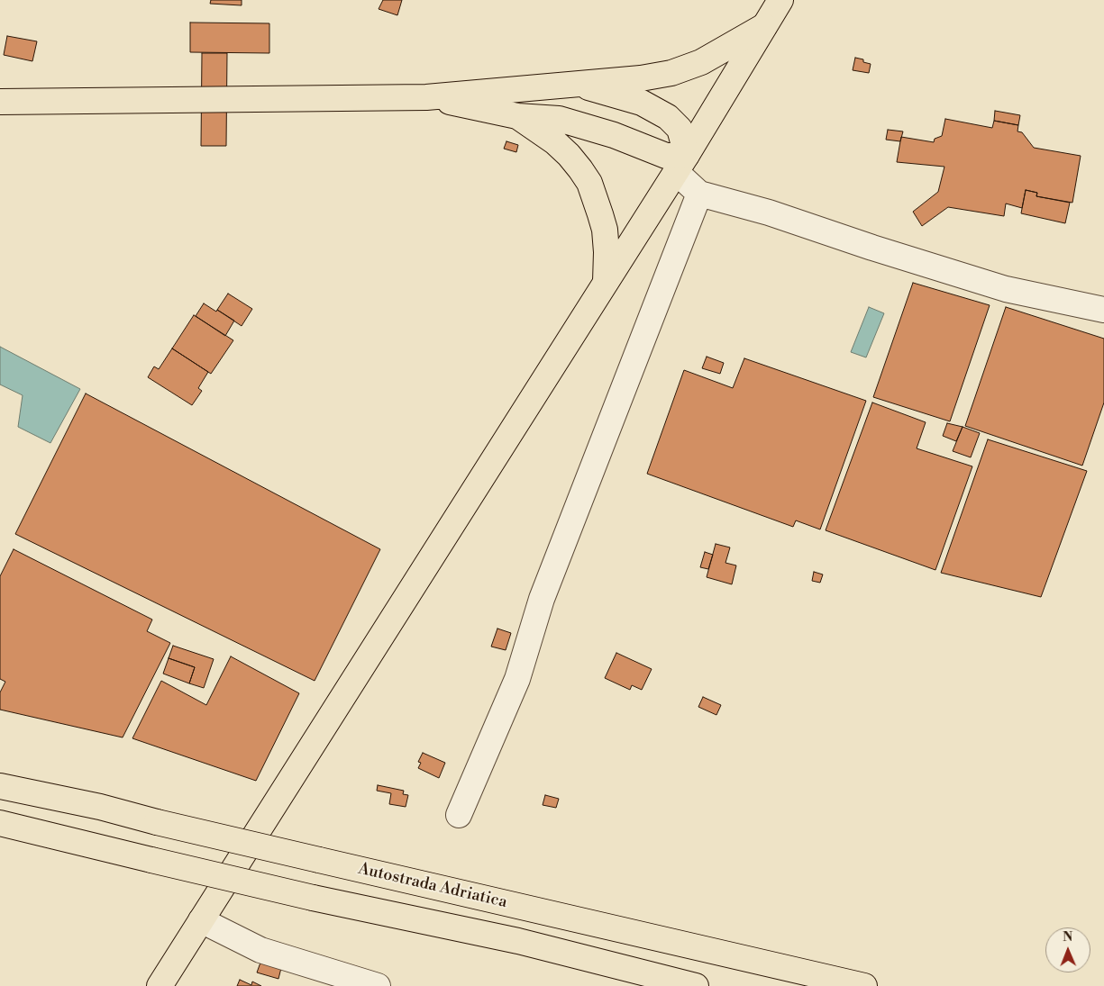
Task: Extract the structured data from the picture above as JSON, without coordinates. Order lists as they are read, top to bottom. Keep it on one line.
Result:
{"streets":{"main road":["Autostrada Adriatica"]},"north":"top"}
